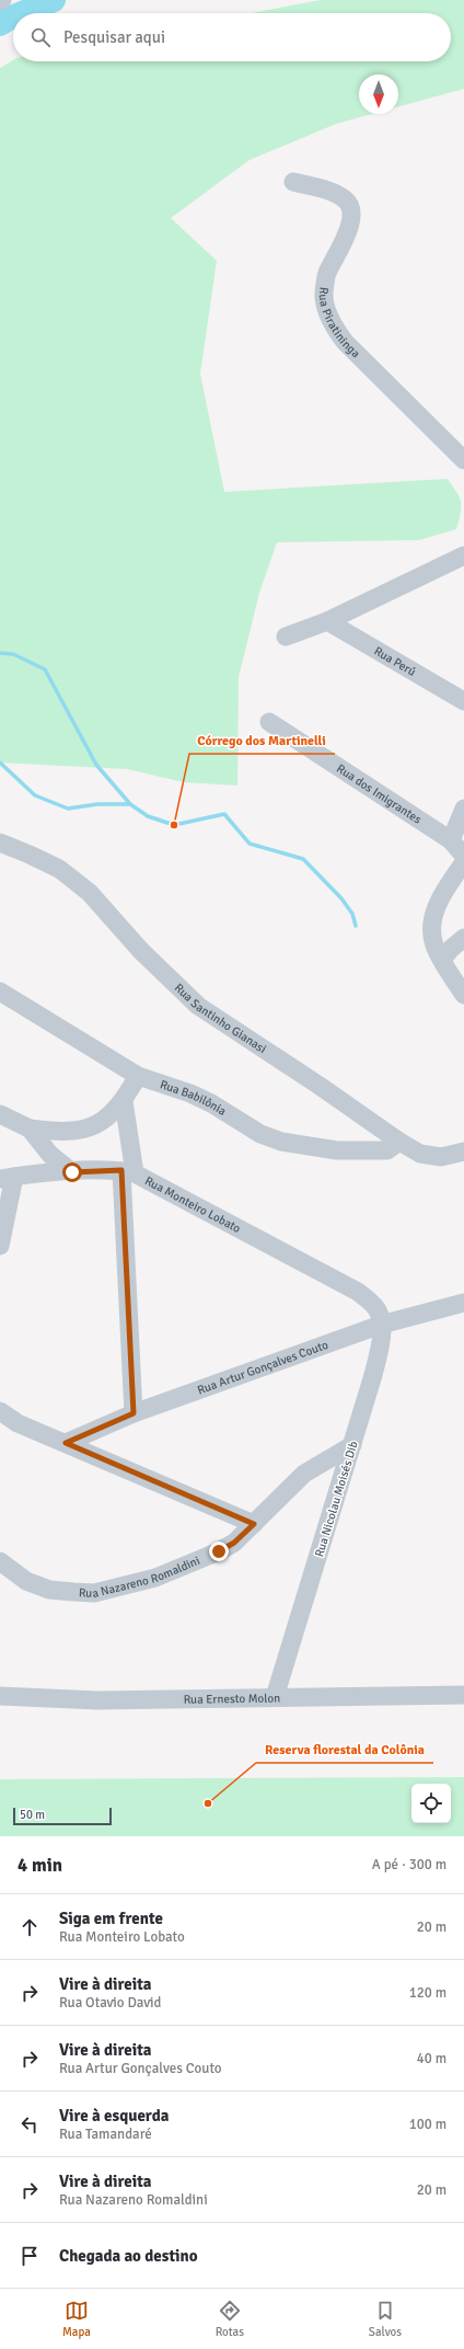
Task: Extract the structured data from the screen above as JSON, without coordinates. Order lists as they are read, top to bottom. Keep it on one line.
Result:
{"streets":{"street":["Rua Piratininga","Rua Perú","Rua dos Imigrantes","Rua Santinho Gianasi","Rua Babilônia","Rua Monteiro Lobato","Rua Artur Gonçalves Couto","Rua Nicolau Moisés Dib","Rua Nazareno Romaldini","Rua Ernesto Molon"]},"crossings":[["Rua Santinho Gianasi","Rua Babilônia"],["Rua Monteiro Lobato","Rua Artur Gonçalves Couto"],["Rua Monteiro Lobato","Rua Nicolau Moisés Dib"],["Rua Artur Gonçalves Couto","Rua Nicolau Moisés Dib"],["Rua Nicolau Moisés Dib","Rua Nazareno Romaldini"],["Rua Nicolau Moisés Dib","Rua Ernesto Molon"]],"places":["Córrego dos Martinelli","Reserva florestal da Colônia"],"scale_bar":"50 m","north":"bottom","page":{"search":"Pesquisar aqui","scale":"50 m","heading":["4 min","A pé · 300 m"],"list":[["Siga em frente","Rua Monteiro Lobato","20 m"],["Vire à direita","Rua Otavio David","120 m"],["Vire à direita","Rua Artur Gonçalves Couto","40 m"],["Vire à esquerda","Rua Tamandaré","100 m"],["Vire à direita","Rua Nazareno Romaldini","20 m"],"Chegada ao destino"],"nav":["Mapa","Rotas","Salvos"]}}
